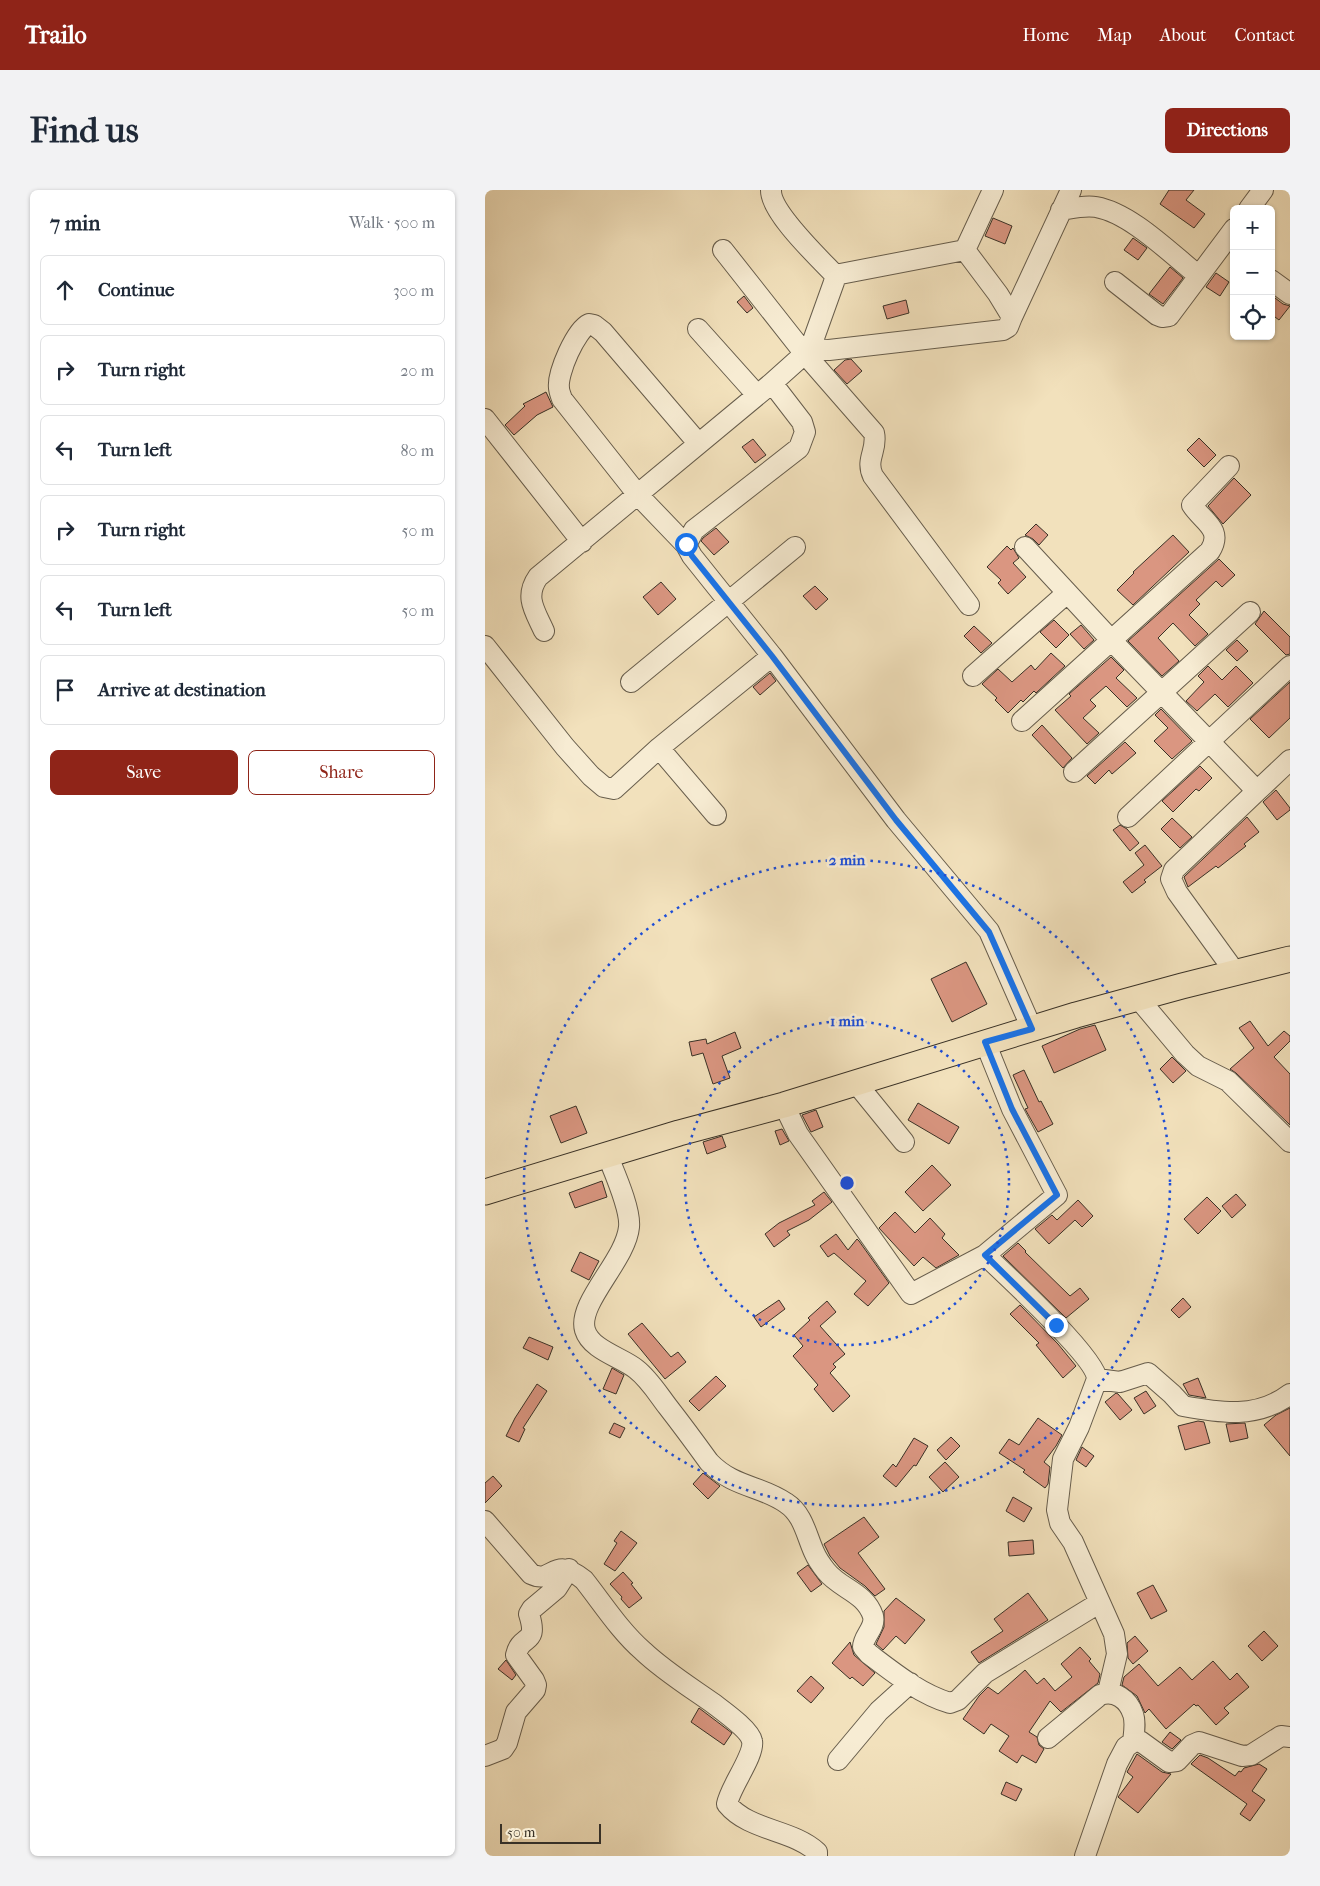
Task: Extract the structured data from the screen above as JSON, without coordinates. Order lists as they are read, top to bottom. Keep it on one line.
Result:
{"scale_bar":"50 m","page":{"header":"Trailo","nav":["Home","Map","About","Contact"],"buttons":["Directions",["Save","Share"]],"title":"Find us","heading":["7 min","Walk · 500 m"],"map_buttons":["+","−"],"list":[["Continue","300 m"],["Turn right","20 m"],["Turn left","80 m"],["Turn right","50 m"],["Turn left","50 m"],"Arrive at destination"],"scale":"50 m"},"rings":["2 min","1 min"]}
